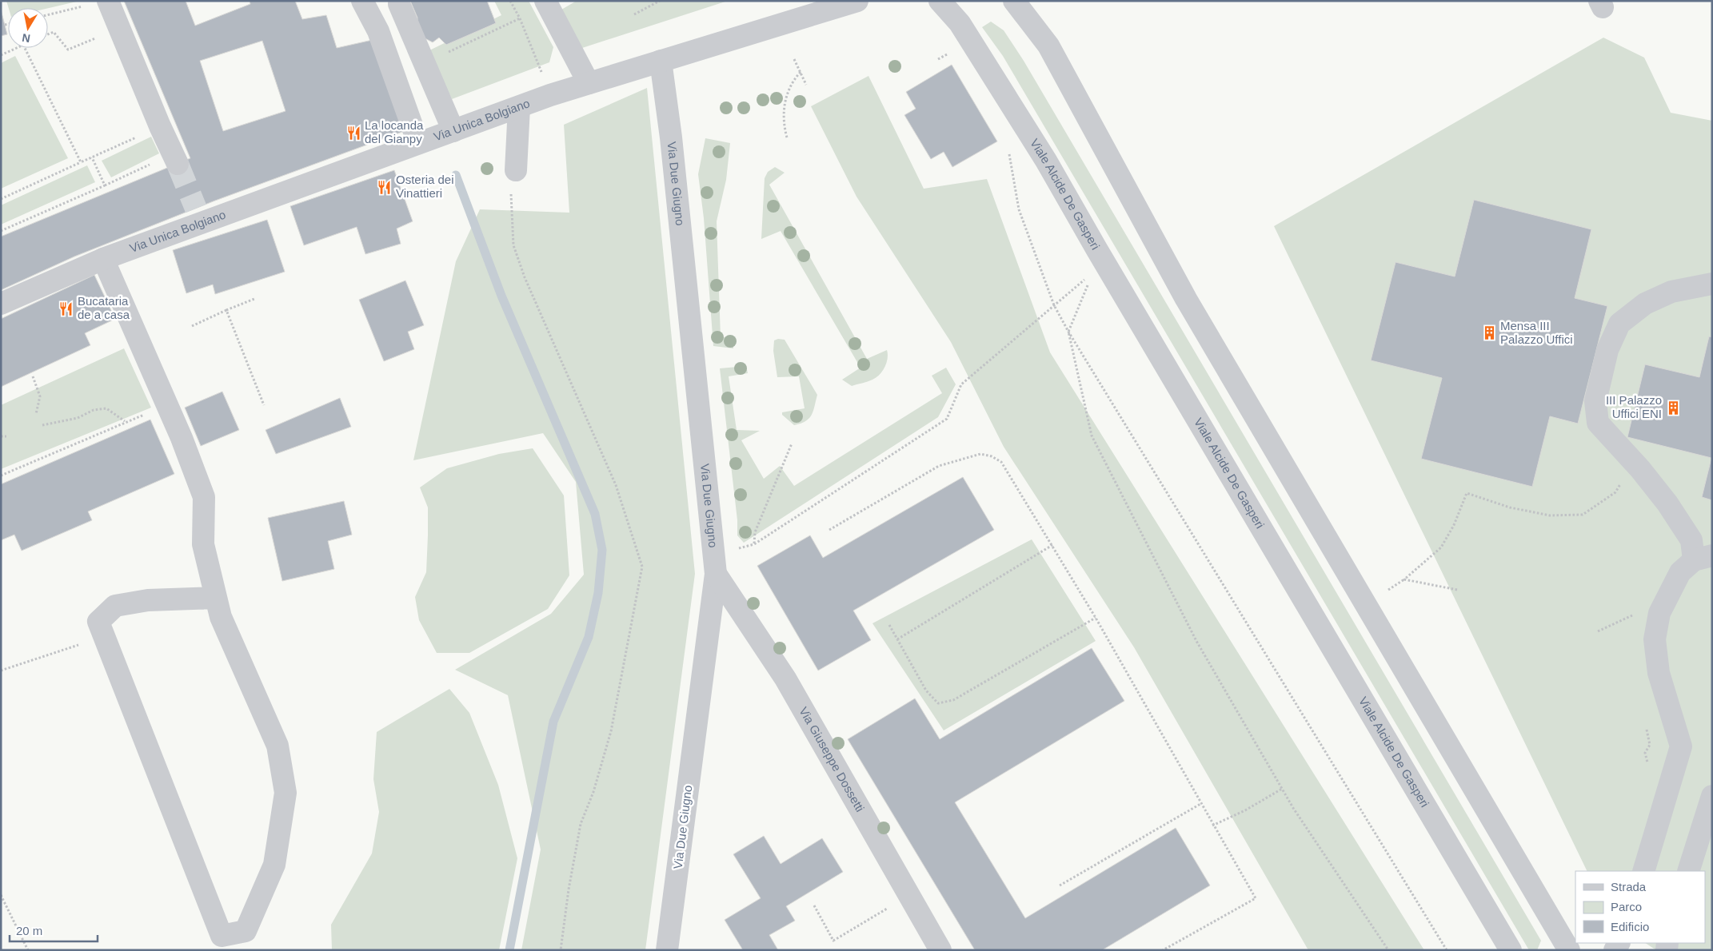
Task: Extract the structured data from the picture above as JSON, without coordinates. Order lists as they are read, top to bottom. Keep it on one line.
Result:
{"streets":{"street":["Via Unica Bolgiano","Via Due Giugno","Viale Alcide De Gasperi","Via Giuseppe Dossetti"]},"crossings":[["Via Unica Bolgiano","Via Due Giugno"],["Via Due Giugno","Via Giuseppe Dossetti"]],"places":{"restaurant":["La locanda del Gianpy","Osteria dei Vinattieri","Bucataria de a casa"],"building":["Mensa III Palazzo Uffici","III Palazzo Uffici ENI"]},"legend":["Strada","Parco","Edificio"],"scale_bar":"20 m","north":"bottom"}
